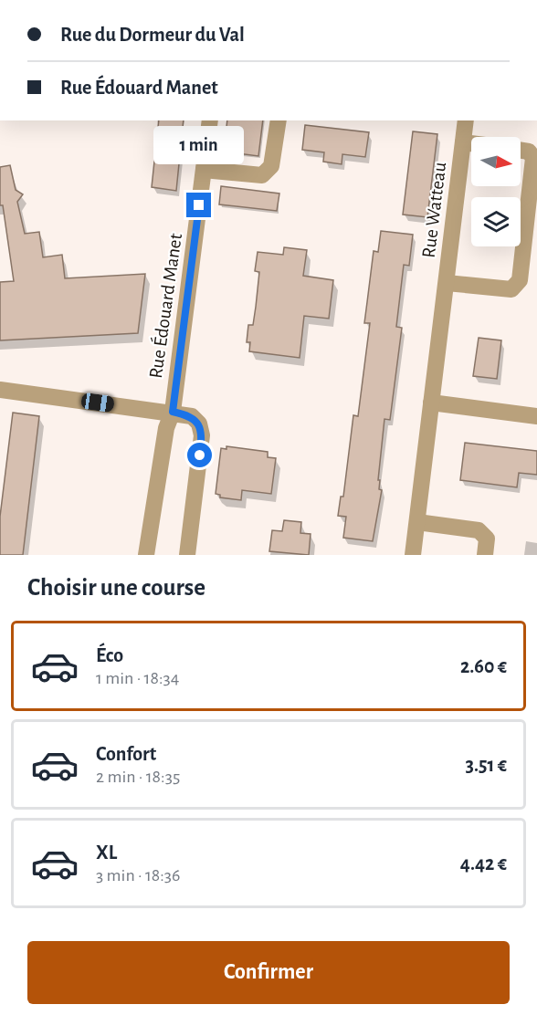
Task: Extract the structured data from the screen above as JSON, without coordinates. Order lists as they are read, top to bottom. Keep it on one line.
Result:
{"streets":{"street":["Rue Watteau","Rue Édouard Manet"]},"north":"right","page":{"banner":["Rue du Dormeur du Val","Rue Édouard Manet"],"bubble":"1 min","heading":"Choisir une course","list":[{"name":"Éco","note":"1 min · 18:34","value":"2.60 €"},{"name":"Confort","note":"2 min · 18:35","value":"3.51 €"},{"name":"XL","note":"3 min · 18:36","value":"4.42 €"}],"buttons":"Confirmer"}}
